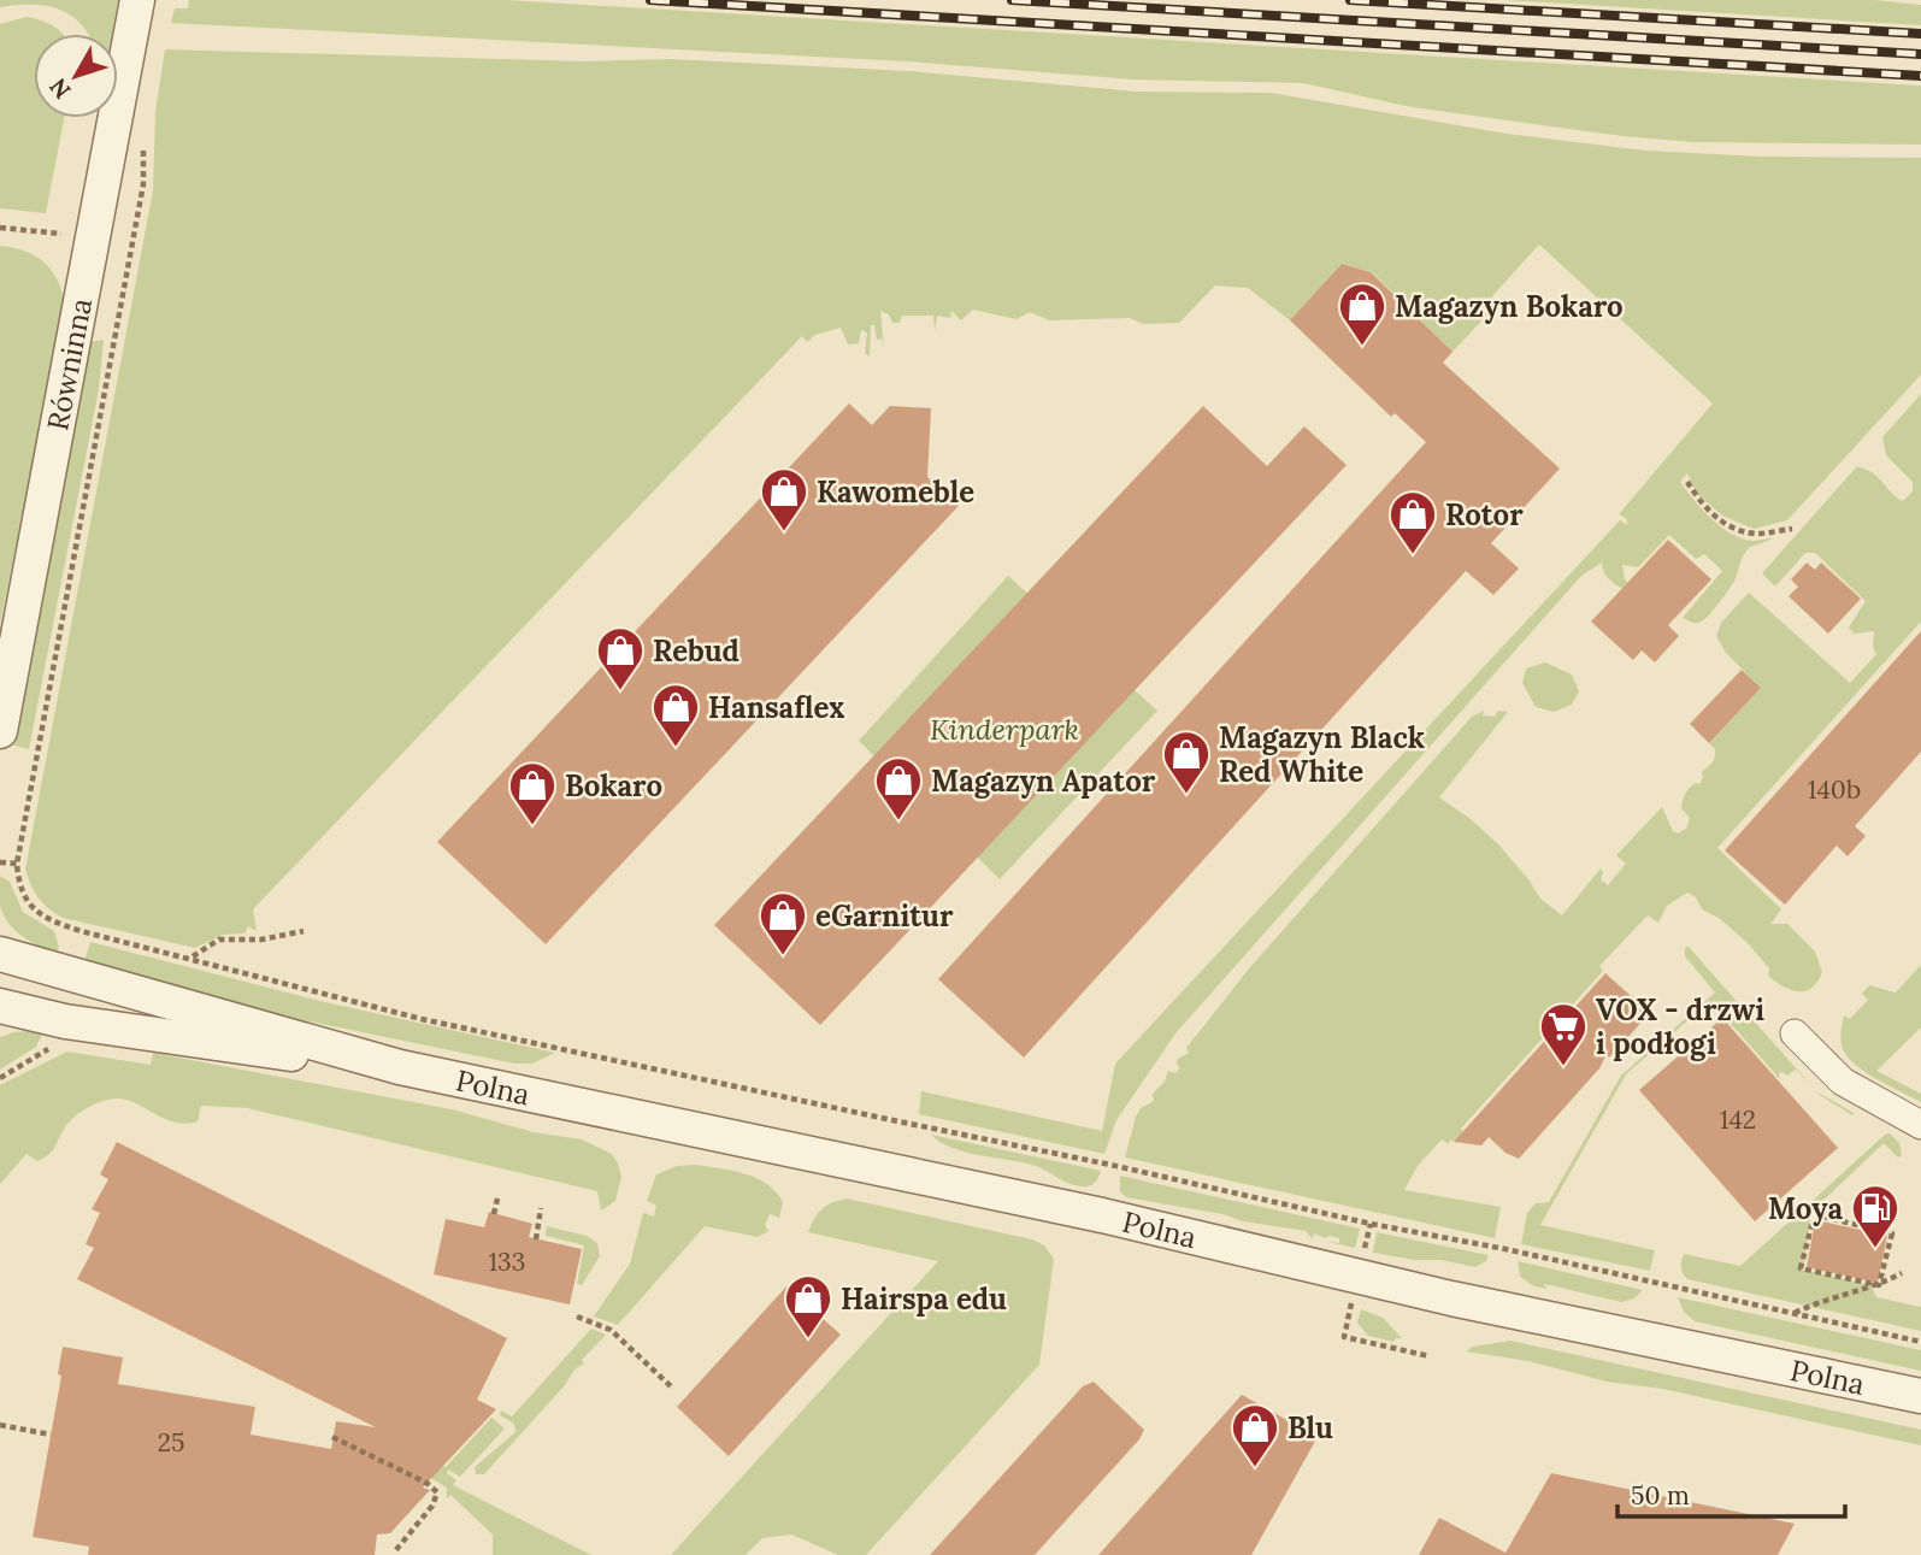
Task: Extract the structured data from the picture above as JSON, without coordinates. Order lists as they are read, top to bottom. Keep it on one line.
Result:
{"streets":{"street":["Równinna","Polna"]},"parks":["Kinderpark"],"places":{"shop":["Magazyn Bokaro","Kawomeble","Rotor","Rebud","Hansaflex","Magazyn Black Red White","Magazyn Apator","Bokaro","eGarnitur","Hairspa edu","Blu"],"supermarket":["VOX - drzwi i podłogi"],"fuel station":["Moya"]},"house_numbers":["140b","142","133","25"],"scale_bar":"50 m","north":"bottom left"}
